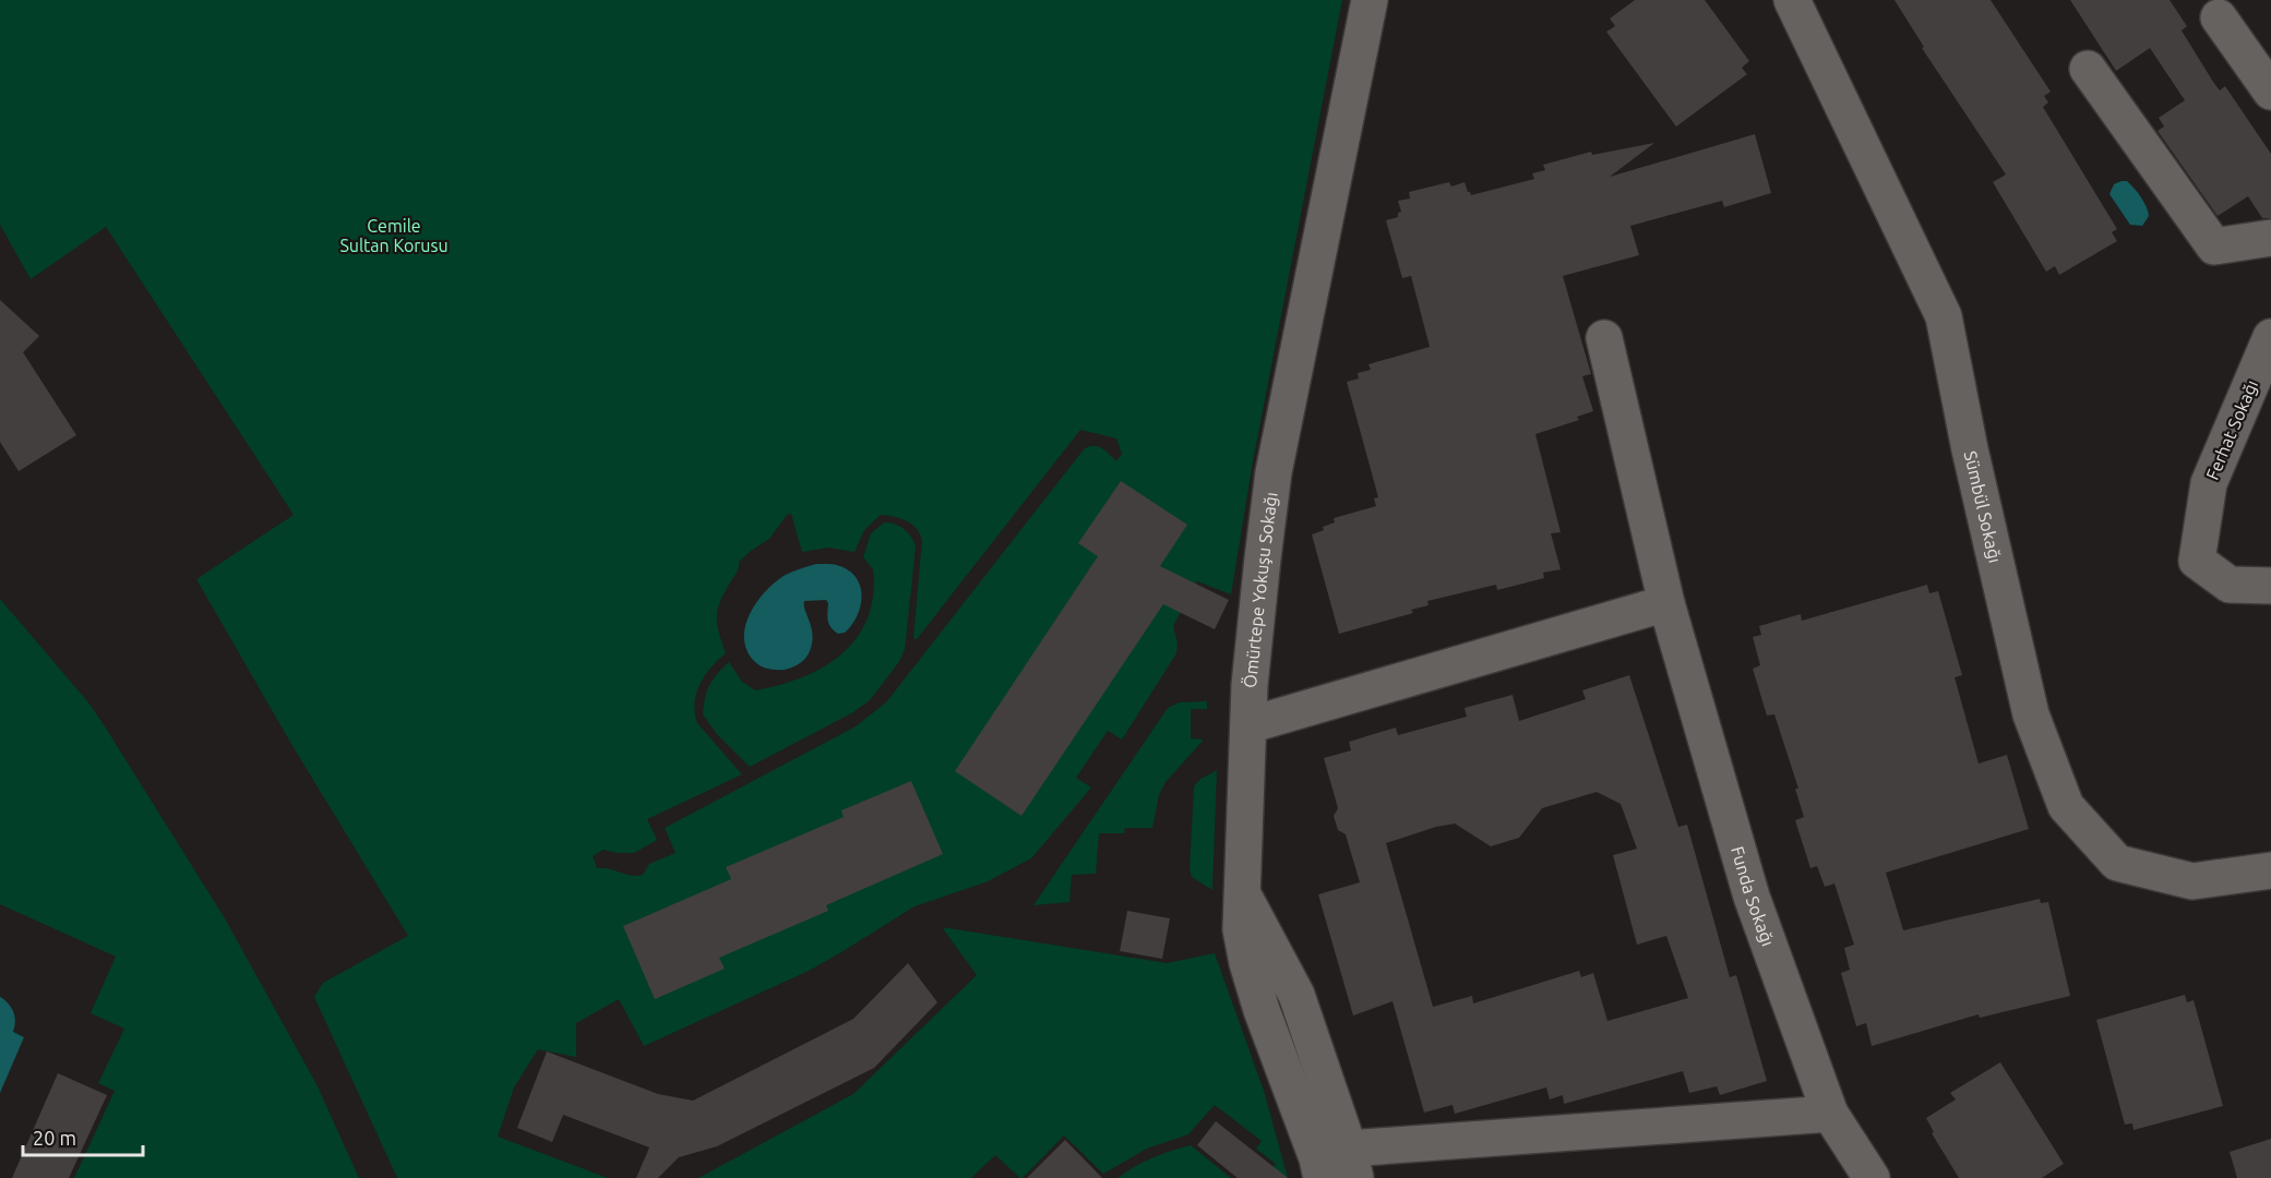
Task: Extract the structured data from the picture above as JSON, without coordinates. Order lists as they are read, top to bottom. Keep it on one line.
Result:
{"streets":{"street":["Ferhat Sokağı","Sümbül Sokağı","Ömürtepe Yokuşu Sokağı","Funda Sokağı"]},"parks":["Cemile Sultan Korusu"],"scale_bar":"20 m"}
